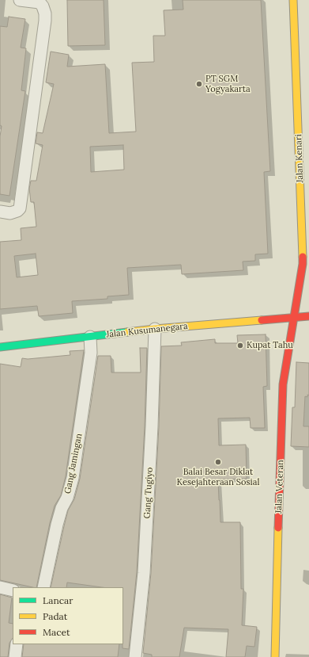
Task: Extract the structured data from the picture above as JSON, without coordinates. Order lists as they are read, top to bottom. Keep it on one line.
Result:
{"streets":{"main road":["Jalan Kenari","Jalan Kusumanegara","Jalan Veteran"],"street":["Gang Jamingan","Gang Tugiyo"]},"crossings":[["Jalan Kenari","Jalan Kusumanegara"],["Jalan Kenari","Jalan Veteran"],["Jalan Kusumanegara","Gang Jamingan"],["Jalan Kusumanegara","Jalan Veteran"],["Jalan Kusumanegara","Gang Tugiyo"]],"places":["PT SGM Yogyakarta","Kupat Tahu","Balai Besar Diklat Kesejahteraan Sosial"],"legend":["Lancar","Padat","Macet"]}
